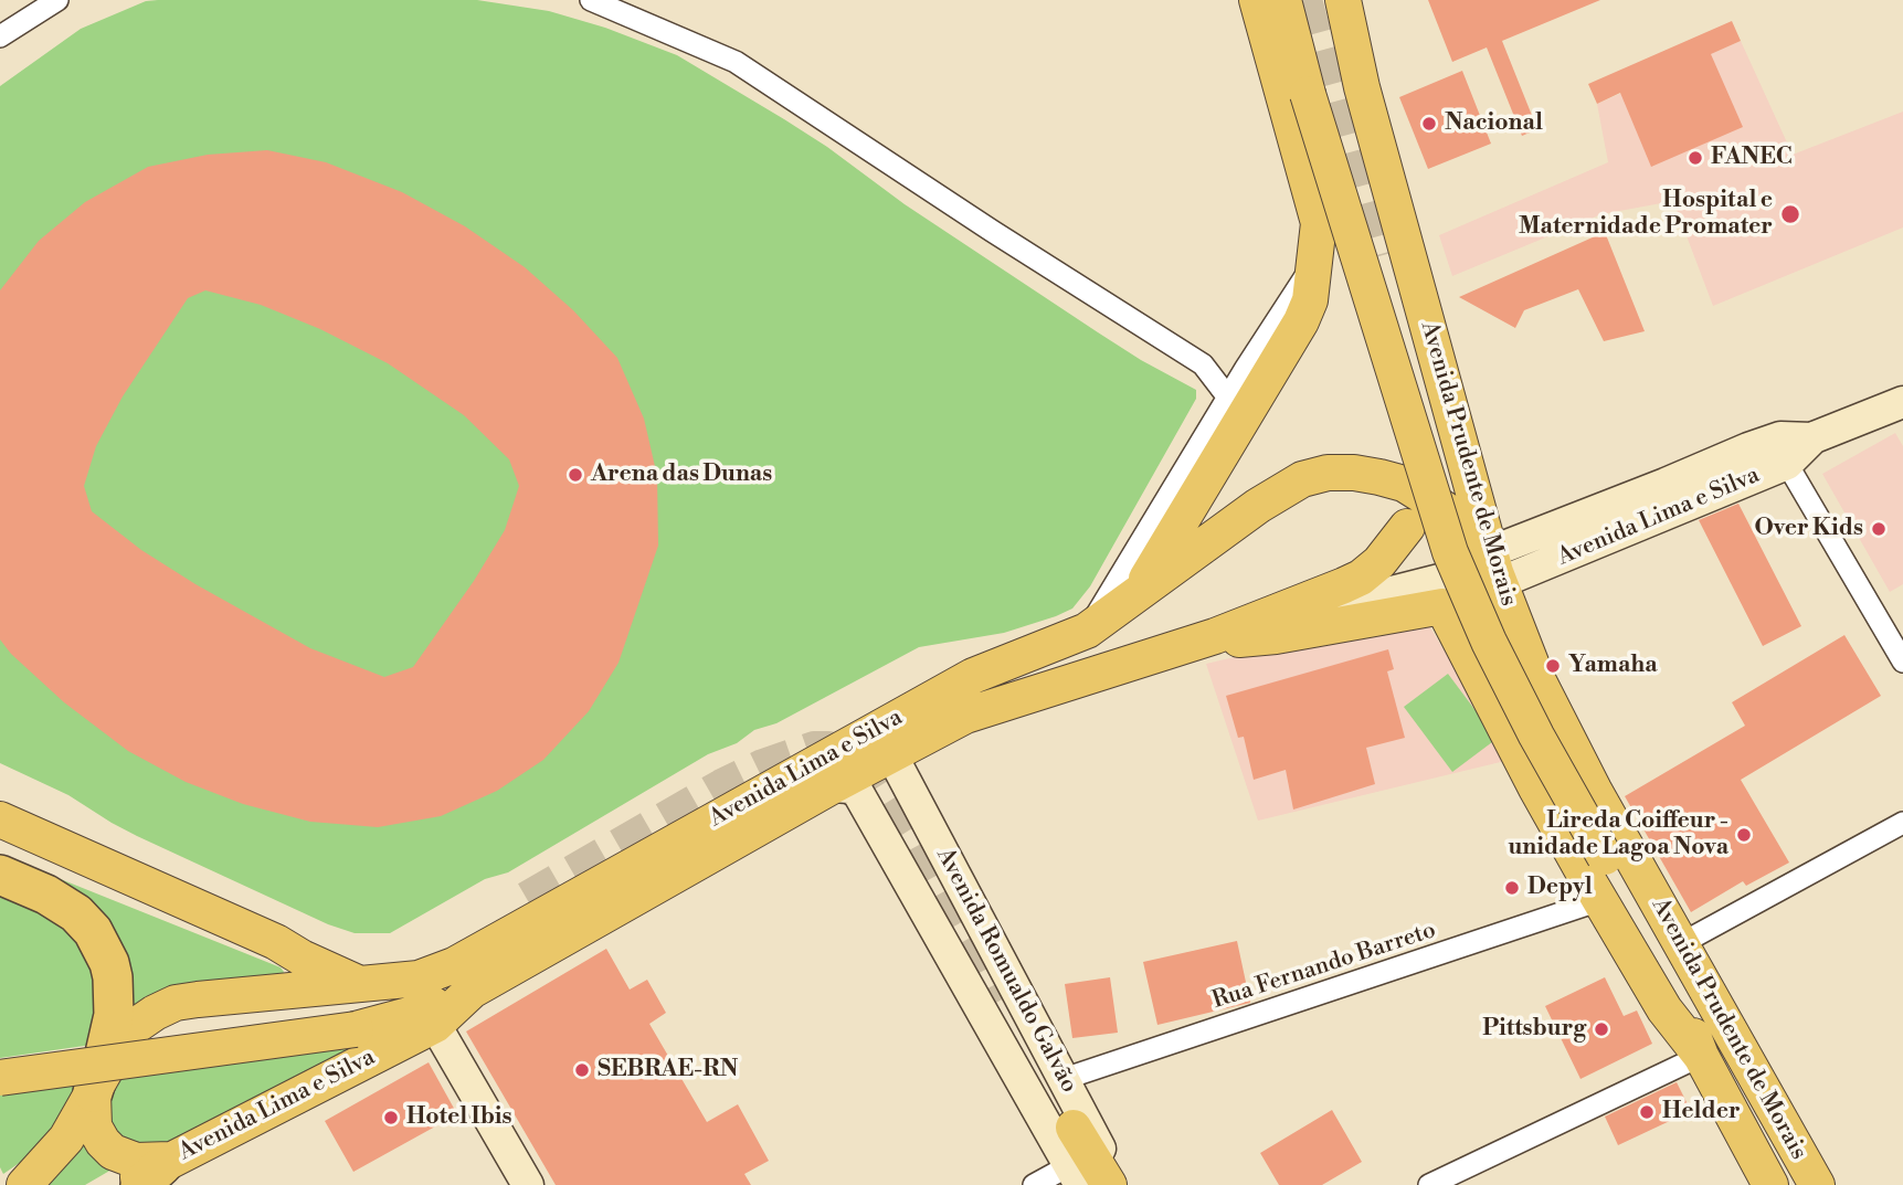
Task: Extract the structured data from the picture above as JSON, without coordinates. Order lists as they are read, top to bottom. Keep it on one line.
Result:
{"streets":{"main road":["Avenida Prudente de Morais","Avenida Lima e Silva","Avenida Romualdo Galvão"],"street":["Rua Fernando Barreto"]},"crossings":[["Avenida Prudente de Morais","Avenida Lima e Silva"],["Avenida Lima e Silva","Avenida Romualdo Galvão"],["Rua Fernando Barreto","Avenida Romualdo Galvão"]],"places":["Nacional","FANEC","Hospital e Maternidade Promater","Arena das Dunas","Over Kids","Yamaha","Lireda Coiffeur - unidade Lagoa Nova","Depyl","Pittsburg","SEBRAE-RN","Helder","Hotel Ibis"]}
